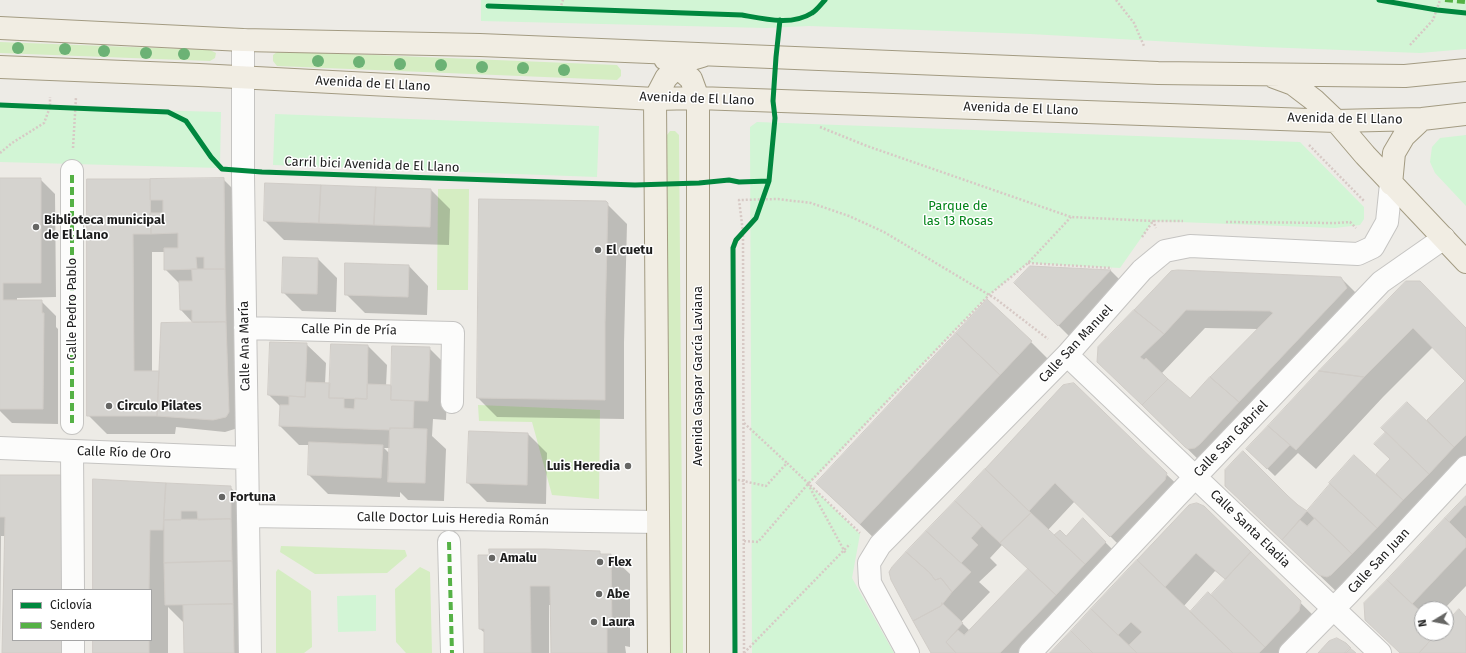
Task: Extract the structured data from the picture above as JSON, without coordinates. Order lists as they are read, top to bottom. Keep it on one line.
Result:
{"streets":{"main road":["Avenida de El Llano","Avenida Gaspar García Laviana"],"street":["Calle Pedro Pablo","Calle Pin de Pría","Calle San Manuel","Calle Ana María","Calle San Gabriel","Calle Río de Oro","Calle Doctor Luis Heredia Román","Calle Santa Eladia","Calle San Juan"],"cycle path":["Carril bici Avenida de El Llano"]},"crossings":[["Avenida de El Llano","Calle Ana María"],["Avenida de El Llano","Avenida Gaspar García Laviana"],["Calle Pin de Pría","Calle Ana María"],["Calle San Manuel","Calle San Gabriel"],["Calle San Manuel","Calle Santa Eladia"],["Calle Ana María","Calle Río de Oro"],["Calle Ana María","Calle Doctor Luis Heredia Román"],["Calle San Gabriel","Calle Santa Eladia"],["Calle Santa Eladia","Calle San Juan"]],"parks":["Parque de las 13 Rosas"],"places":["Biblioteca municipal de El Llano","El cuetu","Circulo Pilates","Luis Heredia","Fortuna","Amalu","Flex","Abe","Laura"],"legend":["Ciclovía","Sendero"],"north":"left"}
